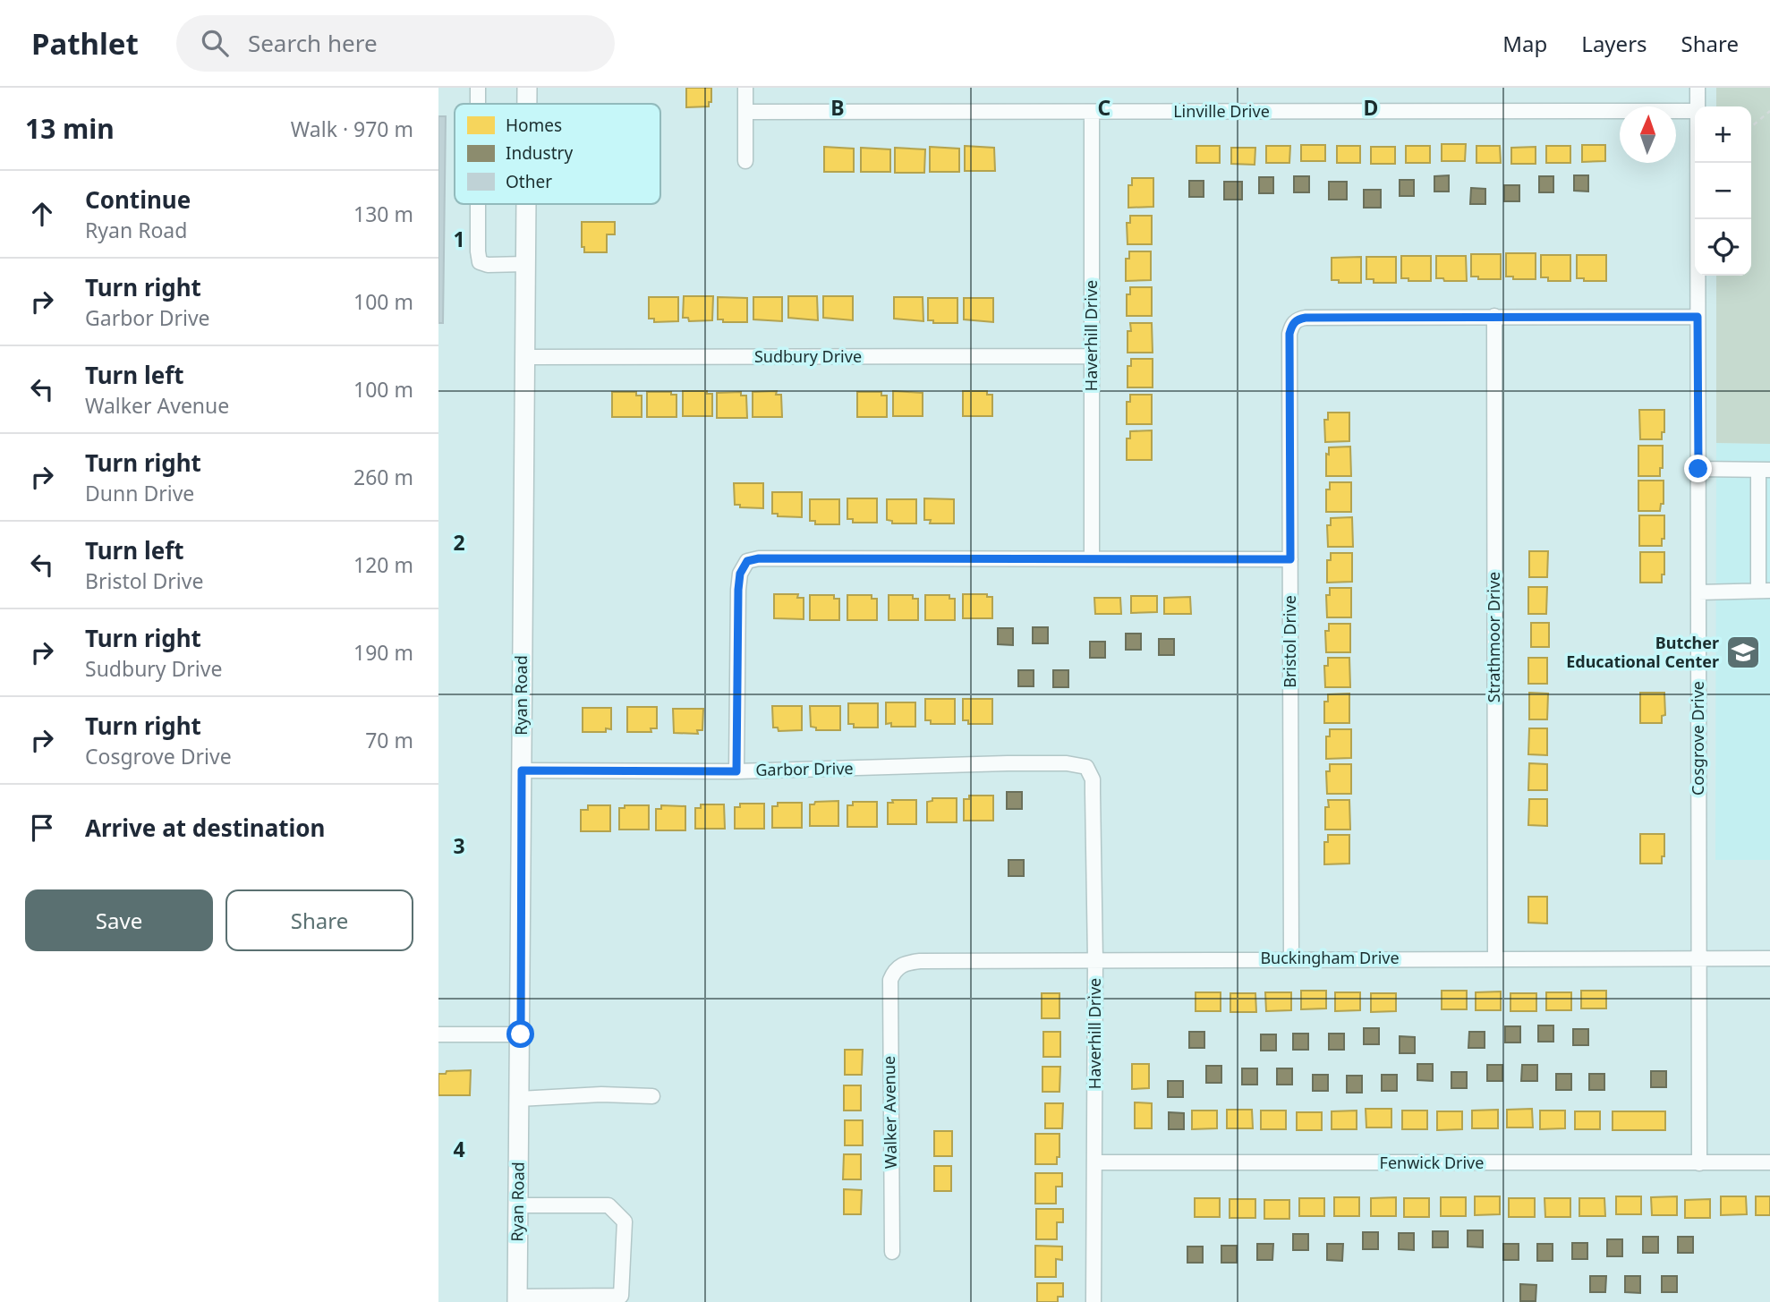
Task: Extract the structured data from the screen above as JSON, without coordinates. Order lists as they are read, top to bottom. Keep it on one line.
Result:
{"streets":{"main road":["Ryan Road"],"street":["Linville Drive","Haverhill Drive","Sudbury Drive","Strathmoor Drive","Bristol Drive","Cosgrove Drive","Garbor Drive","Buckingham Drive","Walker Avenue","Fenwick Drive"]},"crossings":[["Linville Drive","Haverhill Drive"],["Haverhill Drive","Sudbury Drive"],["Haverhill Drive","Garbor Drive"],["Haverhill Drive","Buckingham Drive"],["Haverhill Drive","Fenwick Drive"],["Sudbury Drive","Ryan Road"],["Strathmoor Drive","Bristol Drive"],["Strathmoor Drive","Buckingham Drive"],["Bristol Drive","Buckingham Drive"],["Ryan Road","Garbor Drive"],["Cosgrove Drive","Buckingham Drive"],["Cosgrove Drive","Fenwick Drive"],["Buckingham Drive","Walker Avenue"]],"places":{"school or university":["Butcher Educational Center"]},"legend":["Homes","Industry","Other"],"north":"top","page":{"header":"Pathlet","search":"Search here","nav":["Map","Layers","Share"],"heading":["13 min","Walk · 970 m"],"map_buttons":["+","−"],"list":[["Continue","Ryan Road","130 m"],["Turn right","Garbor Drive","100 m"],["Turn left","Walker Avenue","100 m"],["Turn right","Dunn Drive","260 m"],["Turn left","Bristol Drive","120 m"],["Turn right","Sudbury Drive","190 m"],["Turn right","Cosgrove Drive","70 m"],"Arrive at destination"],"buttons":["Save","Share"]},"grid":{"columns":["B","C","D"],"rows":["1","2","3","4"]}}
